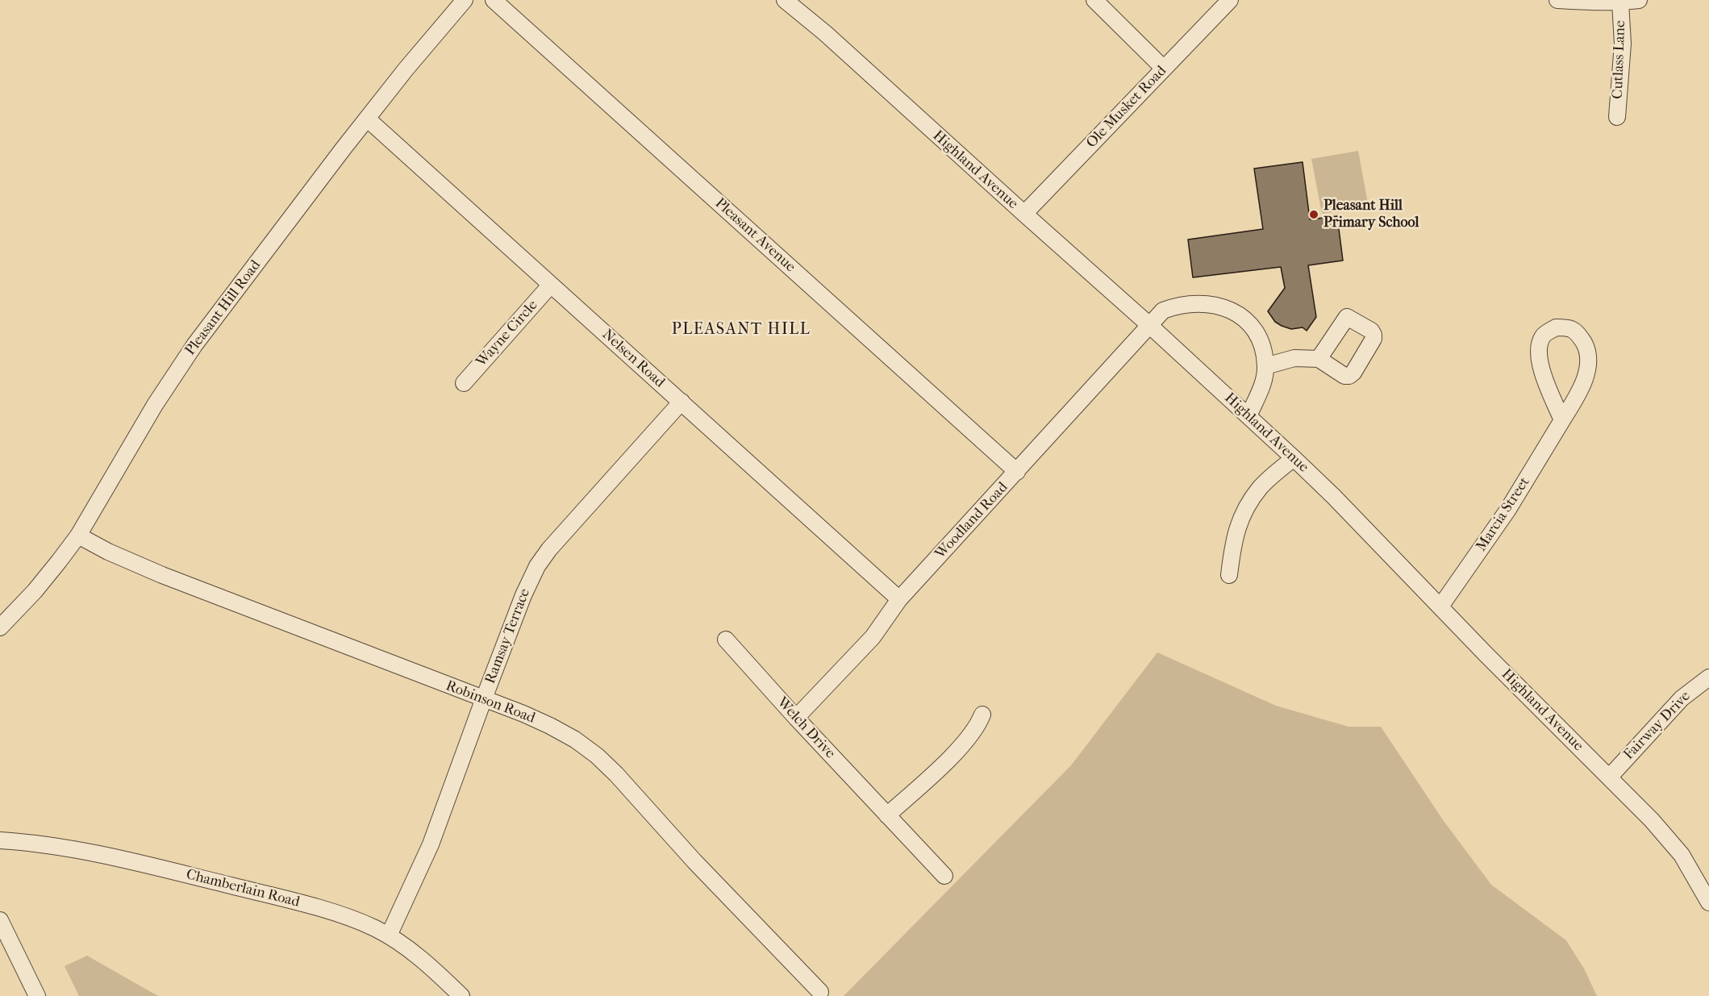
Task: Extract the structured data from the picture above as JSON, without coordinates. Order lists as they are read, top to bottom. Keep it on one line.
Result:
{"streets":{"street":["Cutlass Lane","Ole Musket Road","Highland Avenue","Pleasant Avenue","Pleasant Hill Road","Wayne Circle","Nelsen Road","Marcia Street","Woodland Road","Ramsay Terrace","Robinson Road","Fairway Drive","Welch Drive","Chamberlain Road"]},"crossings":[["Ole Musket Road","Highland Avenue"],["Highland Avenue","Marcia Street"],["Highland Avenue","Woodland Road"],["Highland Avenue","Fairway Drive"],["Pleasant Avenue","Woodland Road"],["Pleasant Hill Road","Nelsen Road"],["Pleasant Hill Road","Robinson Road"],["Wayne Circle","Nelsen Road"],["Nelsen Road","Woodland Road"],["Nelsen Road","Ramsay Terrace"],["Woodland Road","Welch Drive"],["Ramsay Terrace","Robinson Road"],["Ramsay Terrace","Chamberlain Road"]],"districts":["PLEASANT HILL"],"places":["Pleasant Hill Primary School"]}
